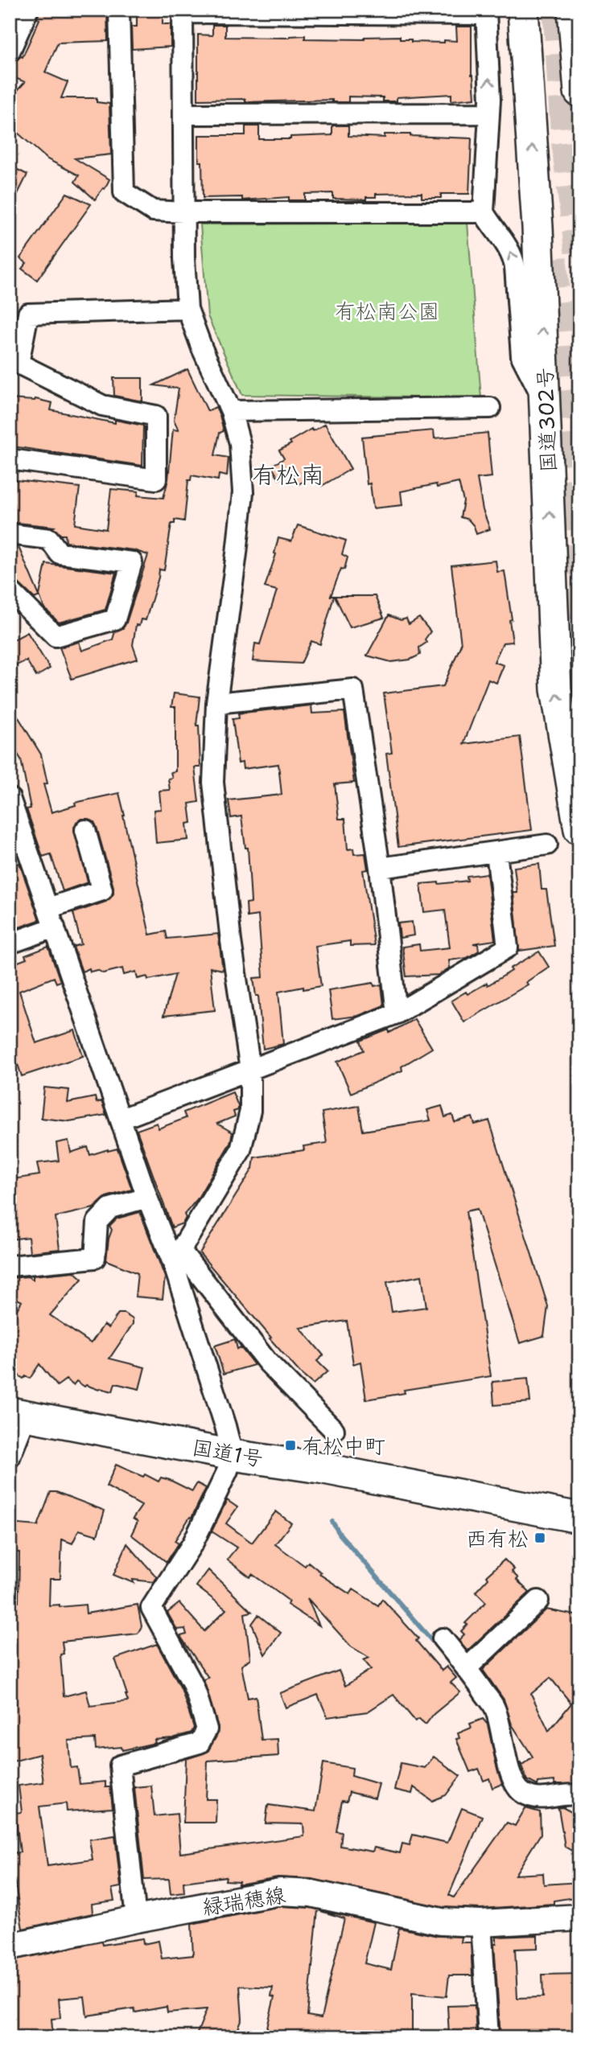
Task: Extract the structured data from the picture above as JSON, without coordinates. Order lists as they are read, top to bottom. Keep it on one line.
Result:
{"streets":{"highway":["国道302号","国道1号"],"main road":["緑瑞穂線"]},"one_way":["国道302号"],"districts":["有松南"],"parks":["有松南公園"],"places":{"transit":["有松中町","西有松"]}}
